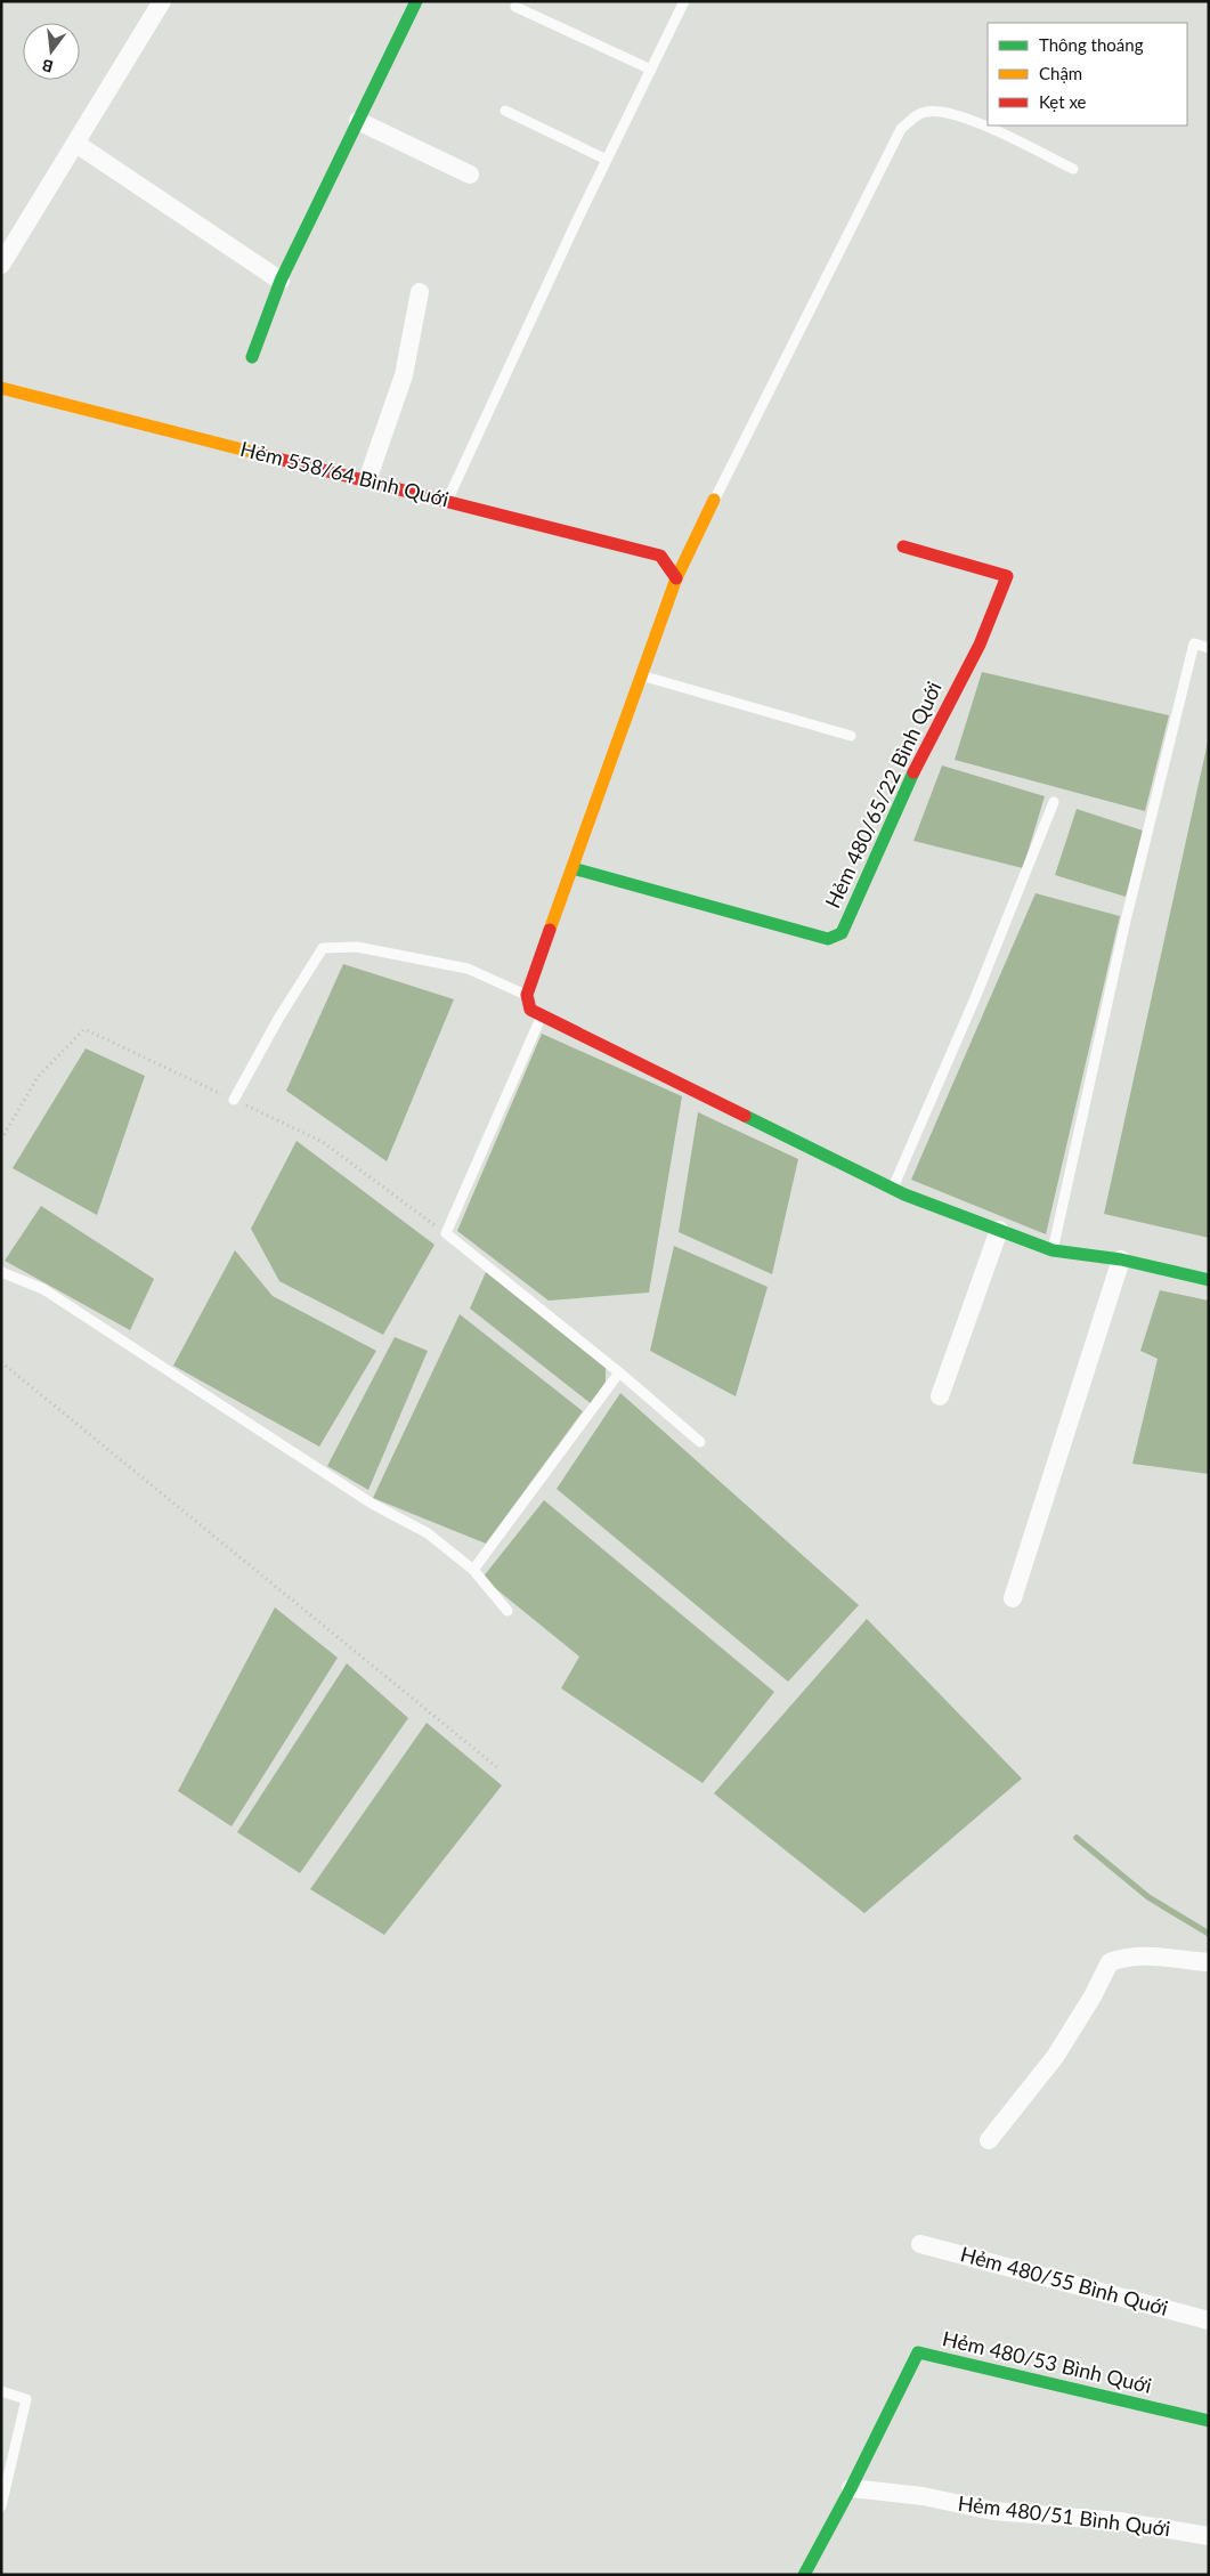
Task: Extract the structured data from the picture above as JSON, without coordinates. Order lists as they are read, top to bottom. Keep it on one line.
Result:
{"streets":{"street":["Hẻm 558/64 Bình Quới","Hẻm 480/65/22 Bình Quới","Hẻm 480/55 Bình Quới","Hẻm 480/53 Bình Quới","Hẻm 480/51 Bình Quới"]},"crossings":[["Hẻm 480/53 Bình Quới","Hẻm 480/51 Bình Quới"]],"legend":["Thông thoáng","Chậm","Kẹt xe"],"north":"bottom"}
